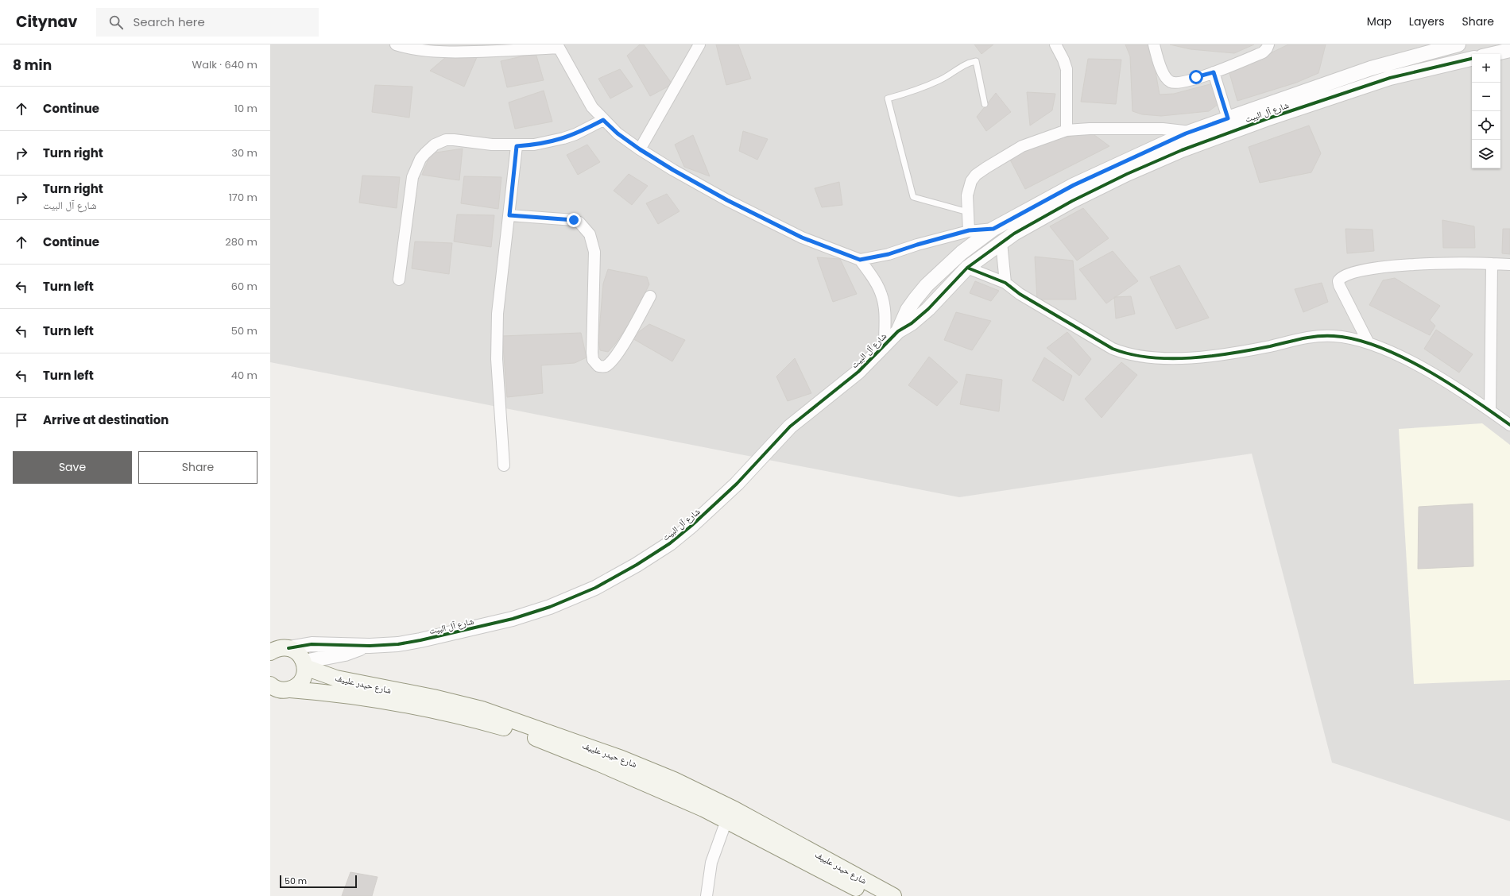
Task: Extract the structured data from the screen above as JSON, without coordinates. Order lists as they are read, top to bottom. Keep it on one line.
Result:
{"streets":{"main road":["شارع حيدر علييف"],"street":["شارع آل البيت"]},"crossings":[["شارع آل البيت","شارع حيدر علييف"]],"scale_bar":"50 m","page":{"header":"Citynav","search":"Search here","nav":["Map","Layers","Share"],"heading":["8 min","Walk · 640 m"],"map_buttons":["+","−"],"list":[["Continue","10 m"],["Turn right","30 m"],["Turn right","شارع آل البيت","170 m"],["Continue","280 m"],["Turn left","60 m"],["Turn left","50 m"],["Turn left","40 m"],"Arrive at destination"],"buttons":["Save","Share"],"scale":"50 m"}}
